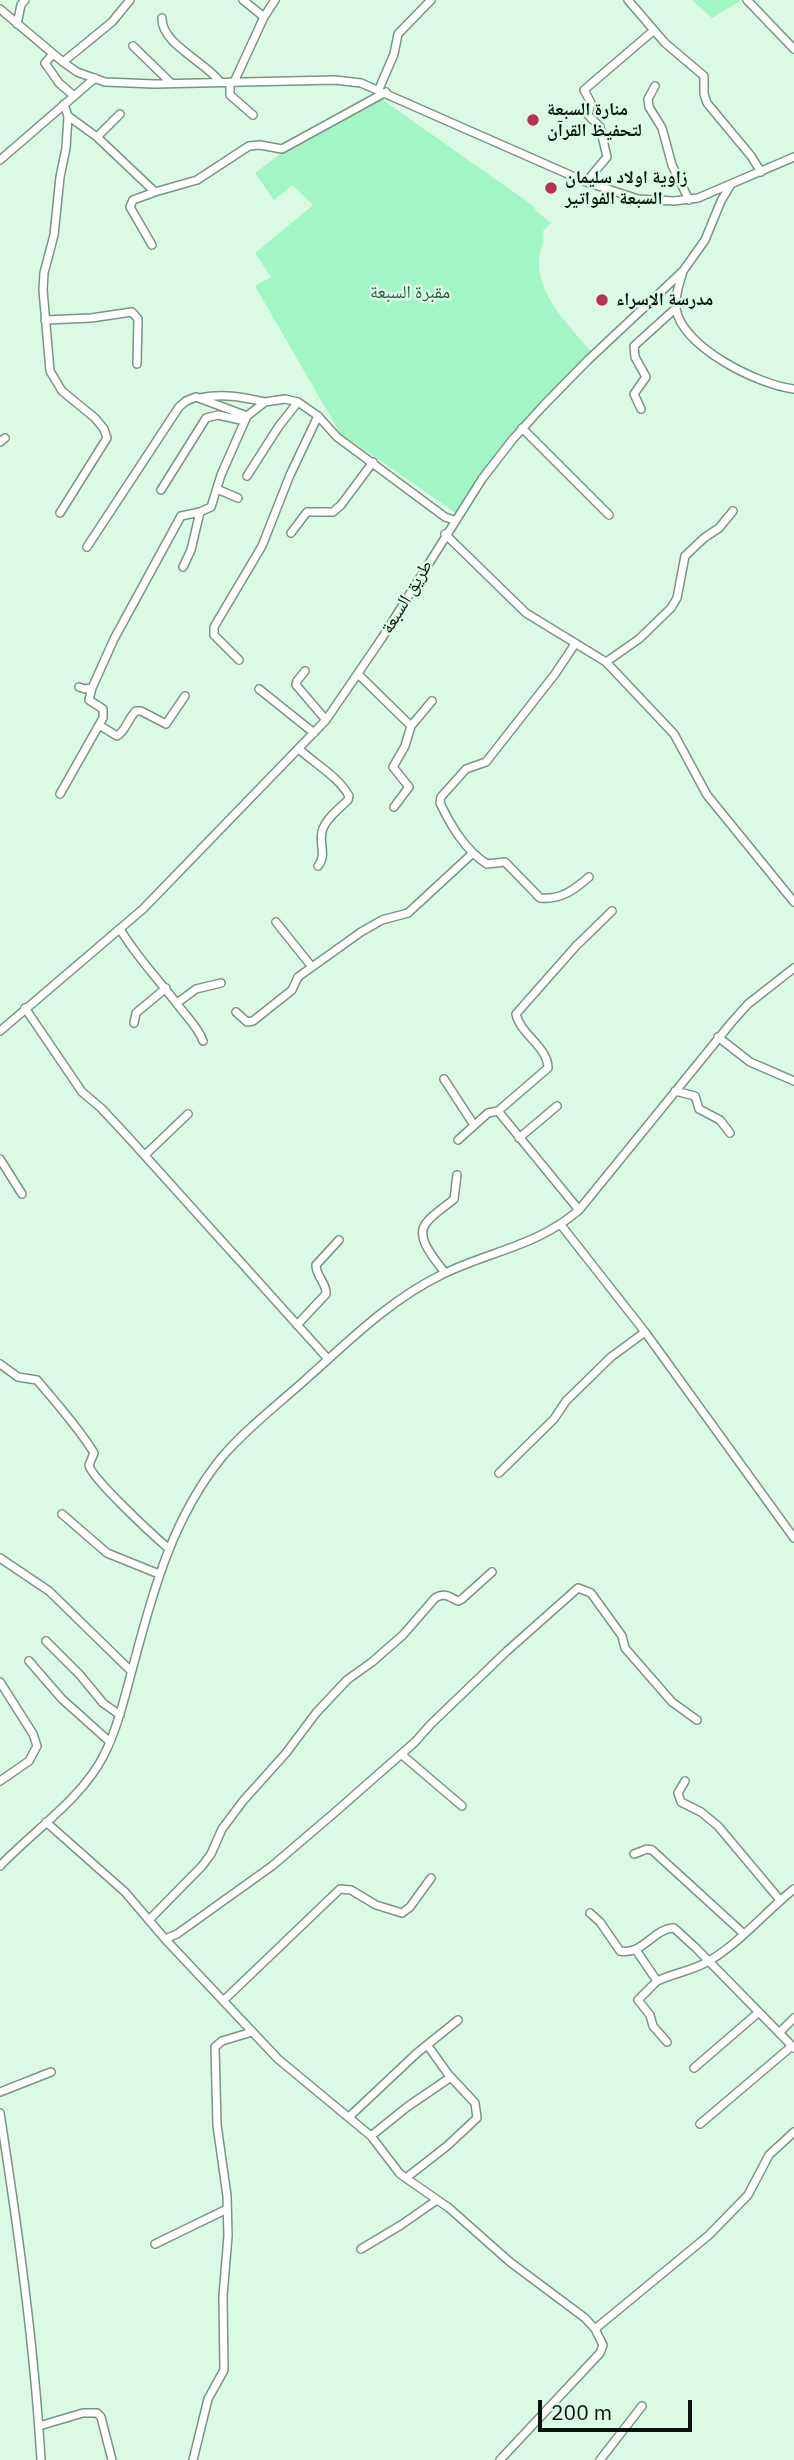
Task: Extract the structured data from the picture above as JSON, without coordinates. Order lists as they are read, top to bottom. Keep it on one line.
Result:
{"streets":{"street":["طريق السبعة"]},"parks":["مقبرة السبعة"],"places":["منارة السبعة لتحفيظ القرآن","زاوية اولاد سليمان السبعة الفواتير","مدرسة الإسراء"],"scale_bar":"200 m"}
